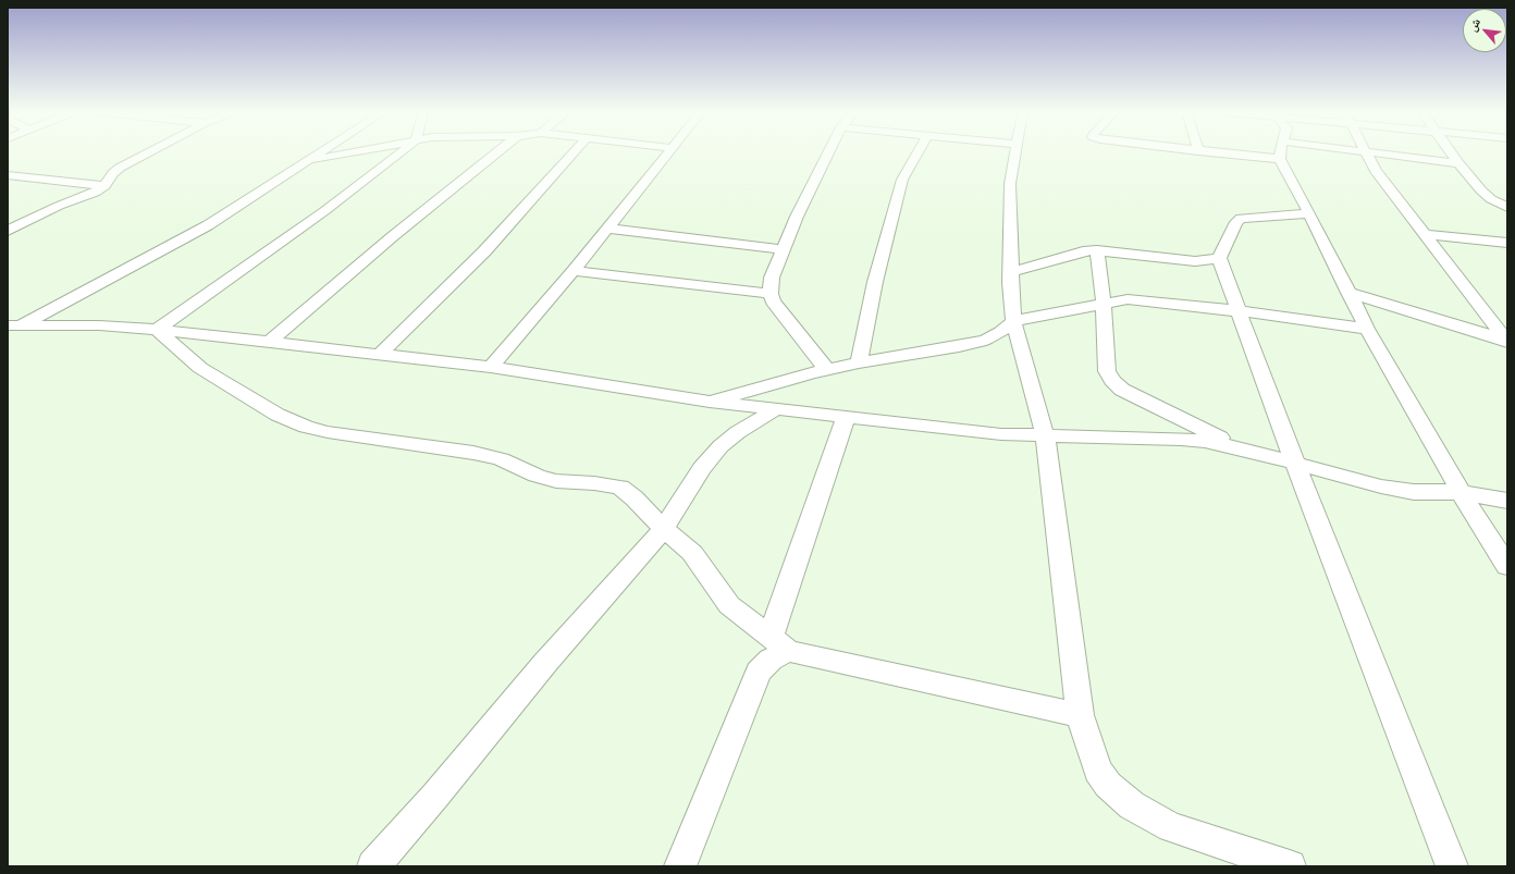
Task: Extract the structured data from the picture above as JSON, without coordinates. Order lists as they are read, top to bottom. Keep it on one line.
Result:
{"north":"top left"}
